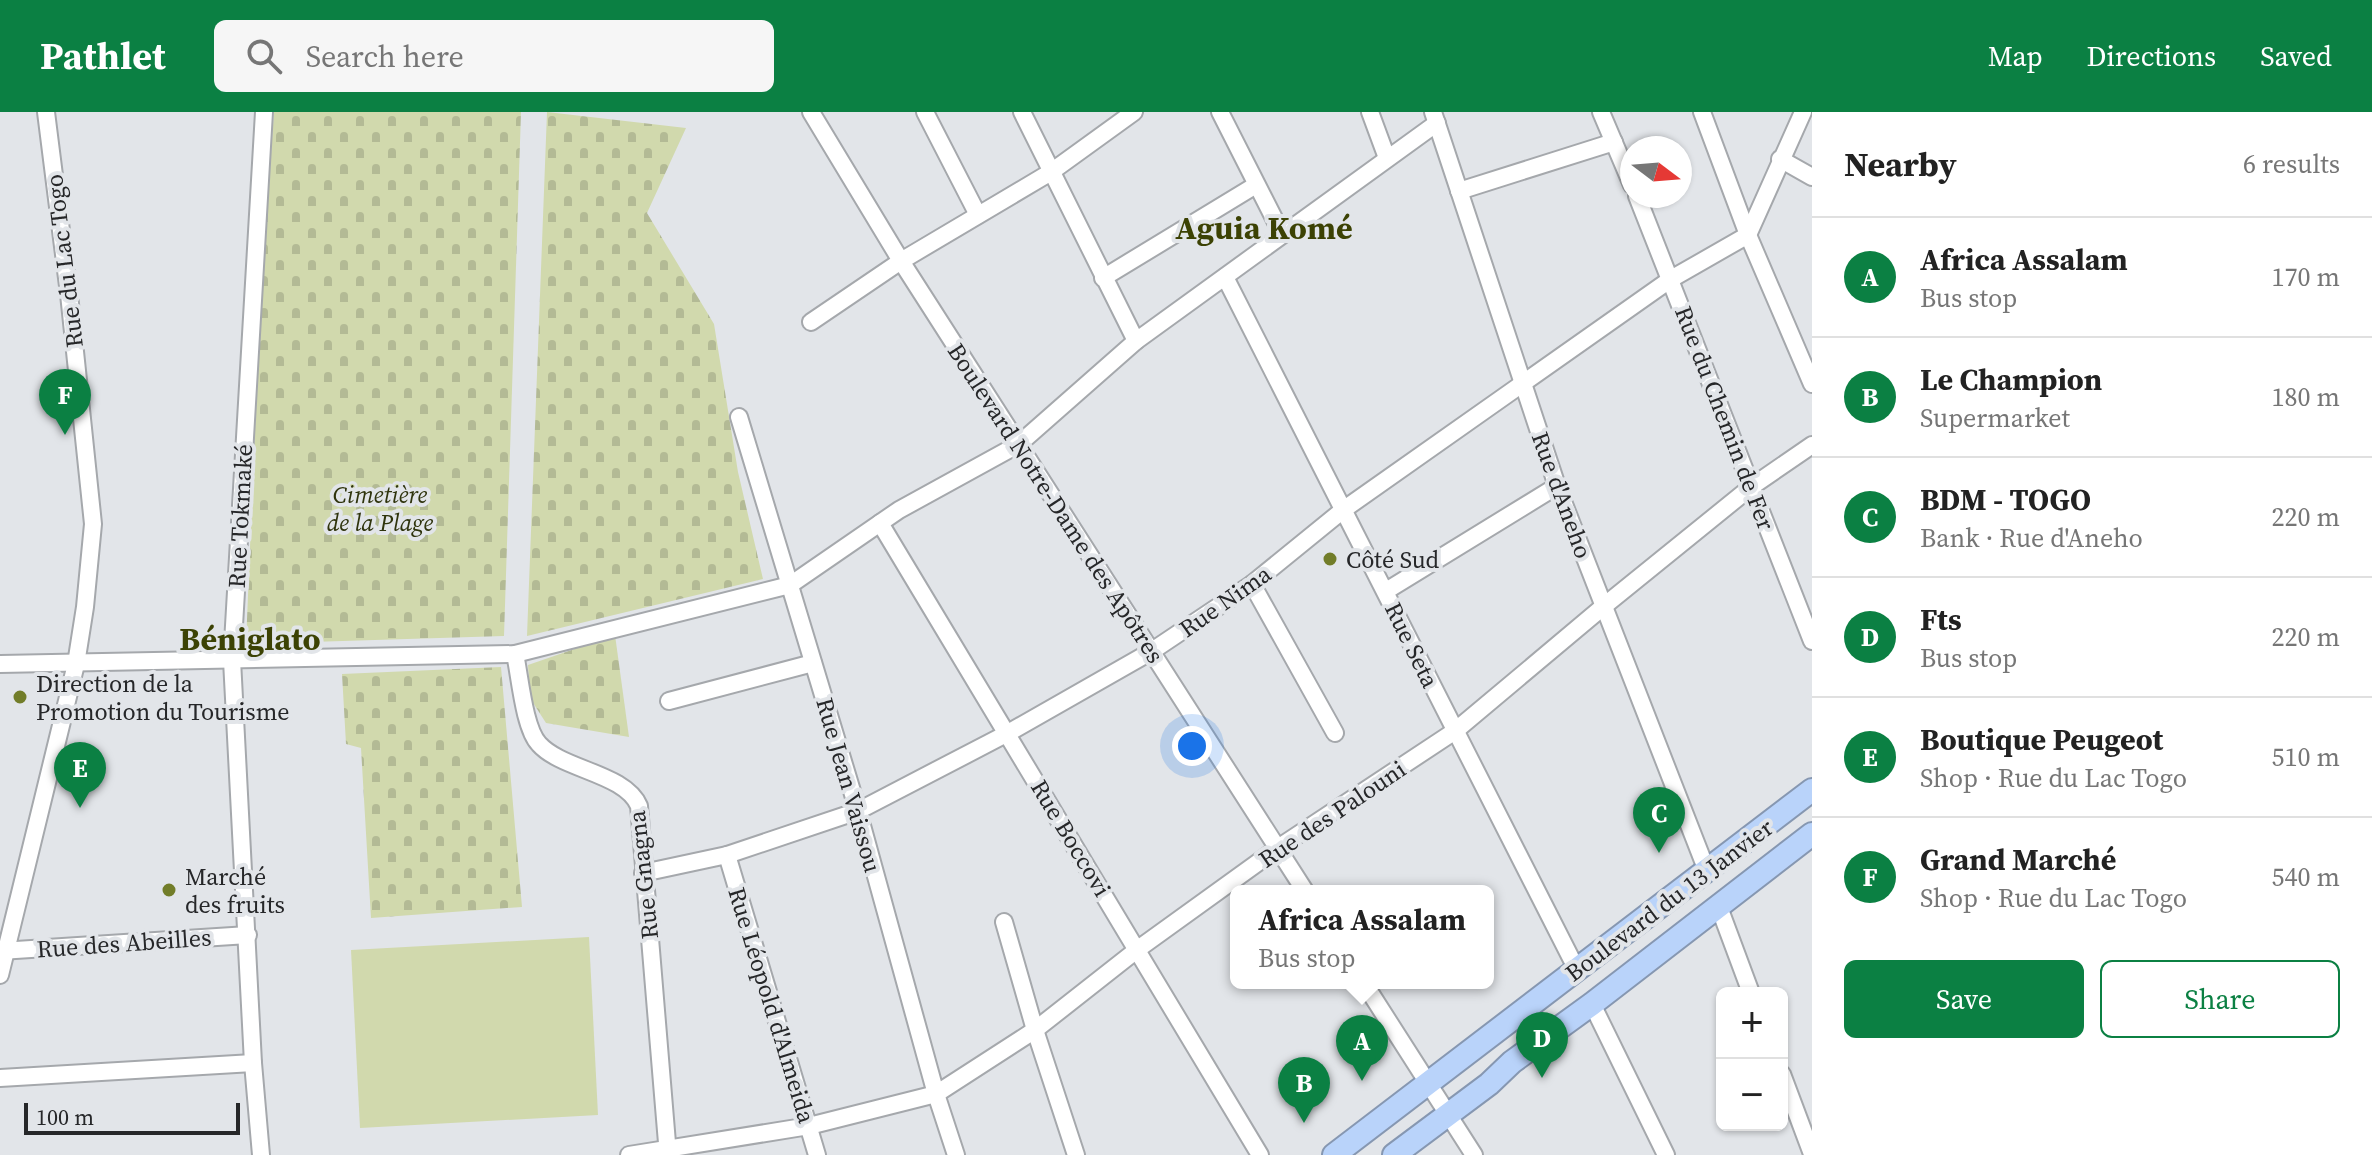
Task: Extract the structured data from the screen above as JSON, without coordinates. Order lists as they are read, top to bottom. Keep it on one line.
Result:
{"streets":{"highway":["Boulevard du 13 Janvier"],"street":["Rue du Lac Togo","Rue du Chemin de Fer","Rue d'Aneho","Boulevard Notre-Dame des Apôtres","Rue Tokmaké","Rue Nima","Rue Seta","Rue Jean Vaissou","Rue des Palouni","Rue Boccovi","Rue Gnagna","Rue des Abeilles","Rue Léopold d'Almeida"]},"crossings":[["Rue du Lac Togo","Rue des Abeilles"],["Rue du Chemin de Fer","Rue Nima"],["Rue du Chemin de Fer","Rue des Palouni"],["Rue d'Aneho","Rue Nima"],["Rue d'Aneho","Rue des Palouni"],["Rue d'Aneho","Boulevard du 13 Janvier"],["Boulevard Notre-Dame des Apôtres","Rue Nima"],["Boulevard Notre-Dame des Apôtres","Rue des Palouni"],["Rue Tokmaké","Rue des Abeilles"],["Rue Nima","Rue Seta"],["Rue Nima","Rue Jean Vaissou"],["Rue Nima","Rue Boccovi"],["Rue Nima","Rue Gnagna"],["Rue Nima","Rue Léopold d'Almeida"],["Rue Seta","Rue des Palouni"],["Rue Seta","Boulevard du 13 Janvier"],["Rue Jean Vaissou","Rue des Palouni"],["Rue des Palouni","Rue Boccovi"],["Rue des Palouni","Rue Gnagna"],["Rue des Palouni","Rue Léopold d'Almeida"]],"districts":["Aguia Komé","Béniglato"],"parks":["Cimetière de la Plage"],"places":["Côté Sud","Direction de la Promotion du Tourisme","Marché des fruits"],"scale_bar":"100 m","north":"right","page":{"header":"Pathlet","search":"Search here","nav":["Map","Directions","Saved"],"heading":["Nearby","6 results"],"list":[{"mark":"A","name":"Africa Assalam","note":"Bus stop","value":"170 m"},{"mark":"B","name":"Le Champion","note":"Supermarket","value":"180 m"},{"mark":"C","name":"BDM - TOGO","note":"Bank · Rue d'Aneho","value":"220 m"},{"mark":"D","name":"Fts","note":"Bus stop","value":"220 m"},{"mark":"E","name":"Boutique Peugeot","note":"Shop · Rue du Lac Togo","value":"510 m"},{"mark":"F","name":"Grand Marché","note":"Shop · Rue du Lac Togo","value":"540 m"}],"pins":["F","E","C","D","A","B"],"popup":["Africa Assalam","Bus stop"],"buttons":["Save","Share"],"map_buttons":["+","−"],"scale":"100 m"}}
